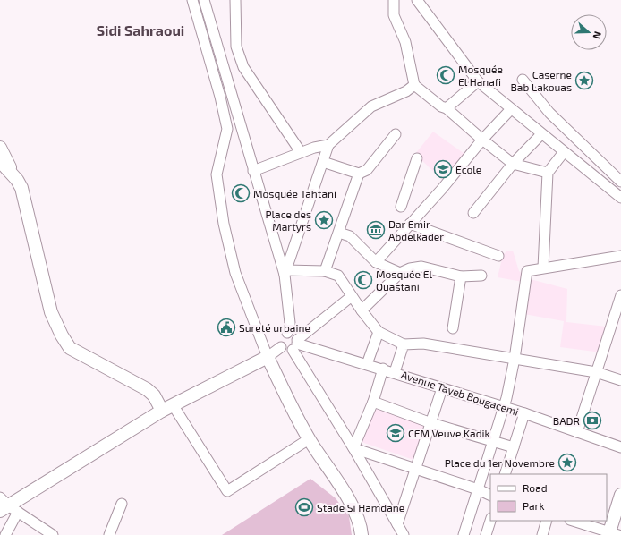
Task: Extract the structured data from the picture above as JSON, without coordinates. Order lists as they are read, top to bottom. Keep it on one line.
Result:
{"streets":{"street":["Avenue Tayeb Bougacemi"]},"districts":["Sidi Sahraoui"],"places":{"mosque":["Mosquée El Hanafi","Mosquée Tahtani","Mosquée El Ouastani"],"place":["Caserne Bab Lakouas","Place des Martyrs","Place du 1er Novembre"],"school or university":["Ecole","CEM Veuve Kadik"],"museum":["Dar Emir Abdelkader"],"public building":["Sureté urbaine"],"bank":["BADR"],"sports":["Stade Si Hamdane"]},"legend":["Road","Park"],"north":"right"}
